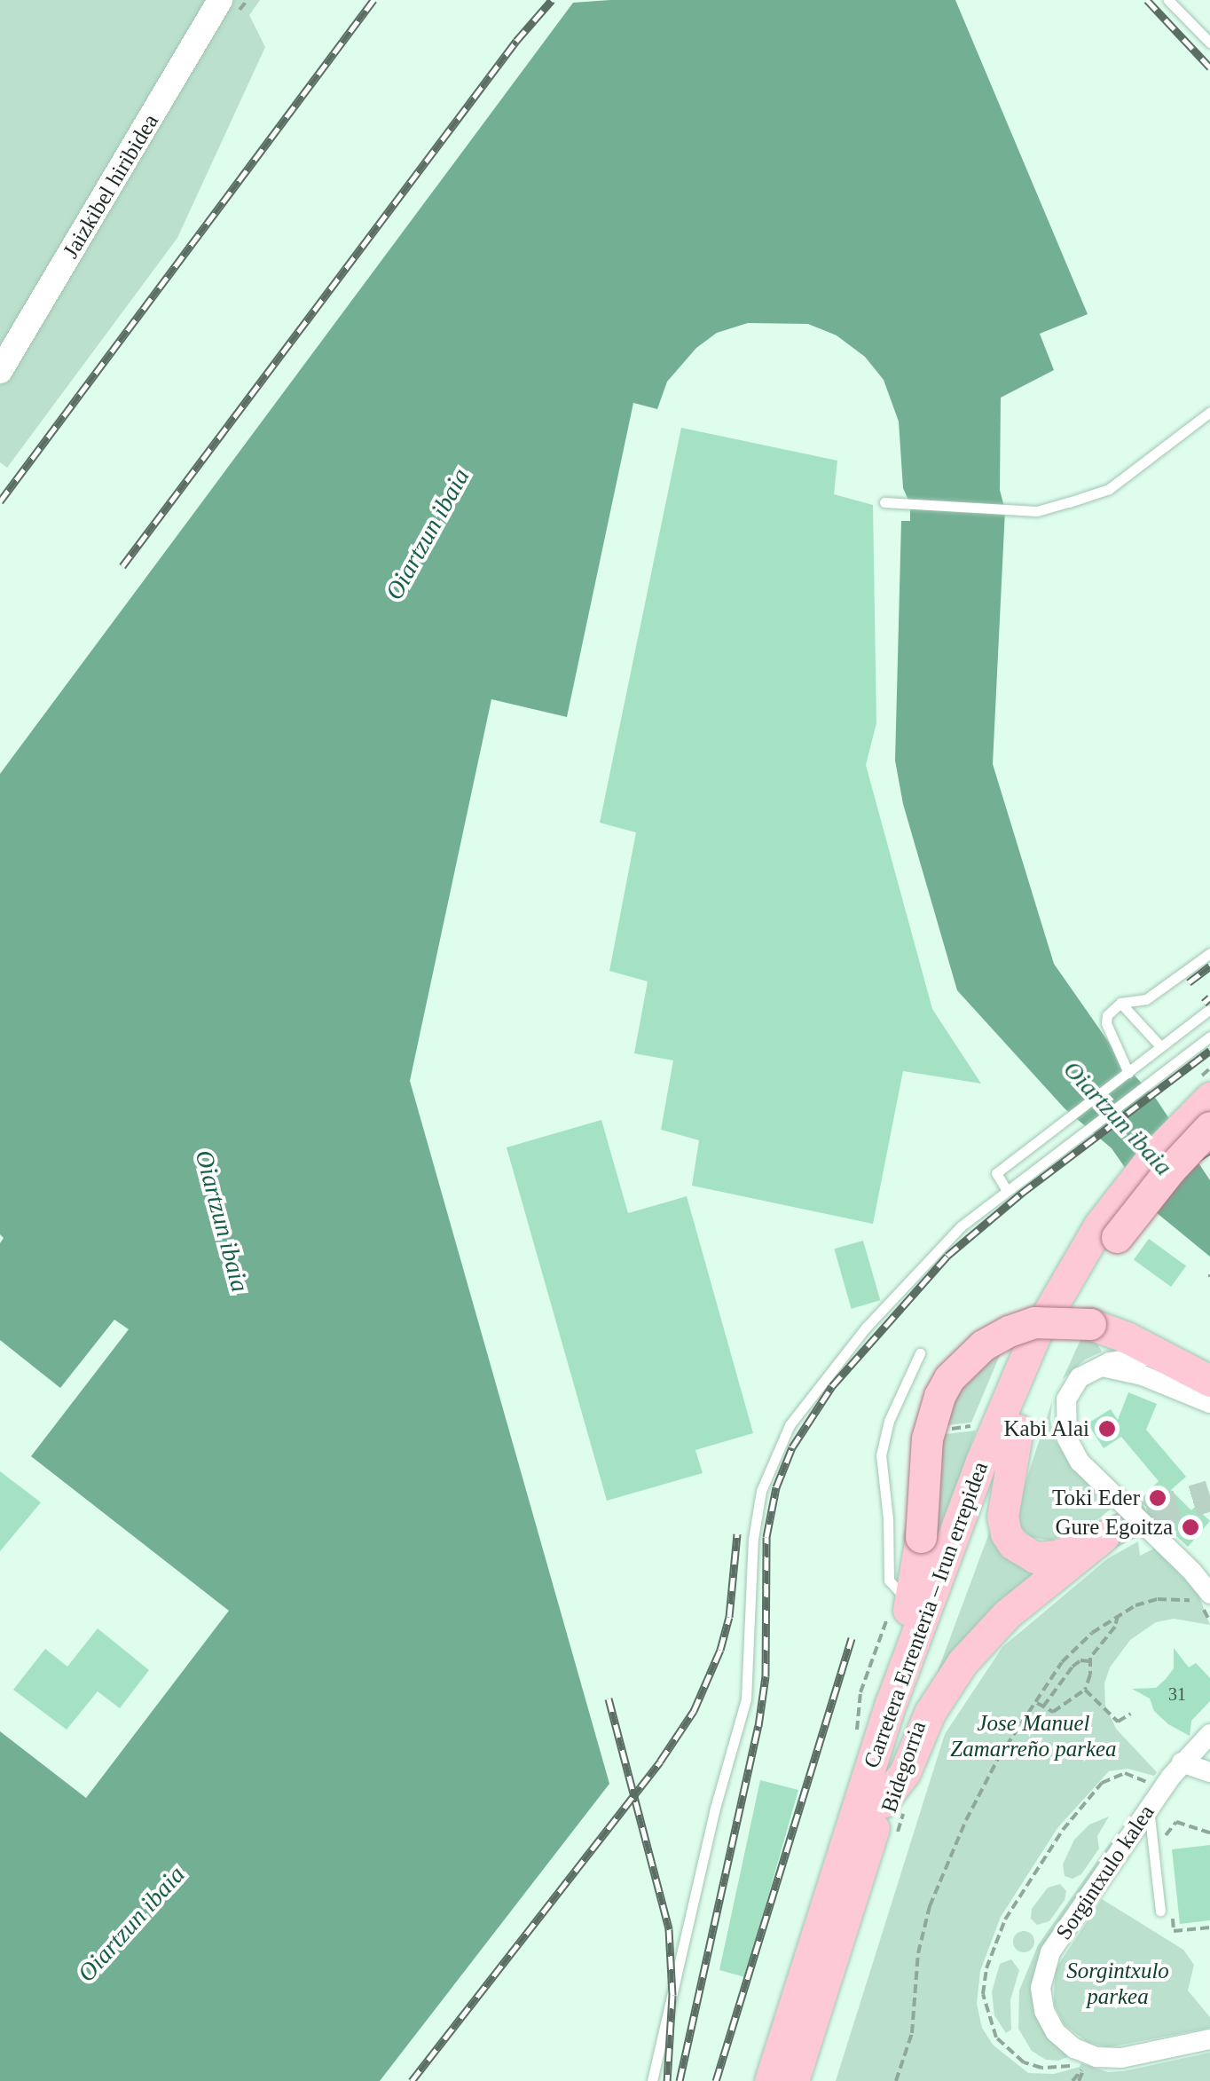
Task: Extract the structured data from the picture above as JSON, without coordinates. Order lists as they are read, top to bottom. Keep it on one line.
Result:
{"streets":{"main road":["Carretera Errenteria – Irun errepidea"],"street":["Jaizkibel hiribidea","Sorgintxulo kalea"],"path":["Bidegorria"]},"crossings":[["Carretera Errenteria – Irun errepidea","Bidegorria"]],"water":["Oiartzun ibaia"],"parks":["Jose Manuel Zamarreño parkea","Sorgintxulo parkea"],"places":["Kabi Alai","Toki Eder","Gure Egoitza"],"house_numbers":["31"]}
